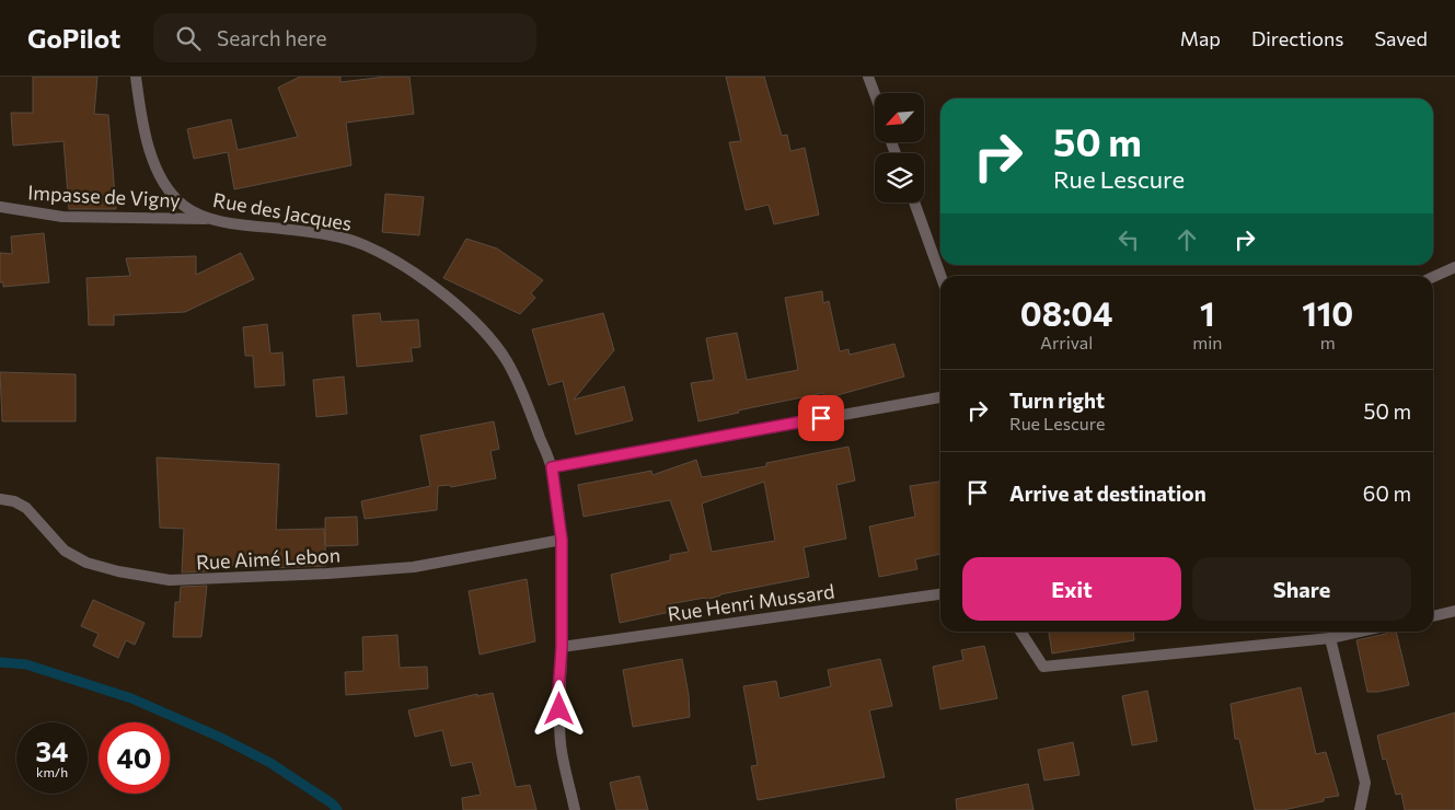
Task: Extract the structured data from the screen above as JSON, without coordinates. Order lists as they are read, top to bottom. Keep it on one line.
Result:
{"streets":{"street":["Impasse de Vigny","Rue des Jacques","Rue Aimé Lebon","Rue Henri Mussard"]},"crossings":[["Impasse de Vigny","Rue des Jacques"],["Rue des Jacques","Rue Aimé Lebon"],["Rue des Jacques","Rue Henri Mussard"]],"north":"bottom left","page":{"header":"GoPilot","search":"Search here","nav":["Map","Directions","Saved"],"turn":["50 m","Rue Lescure"],"eta":["08:04","Arrival","1","min","110","m"],"list":[{"name":"Turn right","note":"Rue Lescure","value":"50 m"},{"name":"Arrive at destination","value":"60 m"}],"buttons":["Exit","Share"],"speed":"34 km/h","limit":"40"}}
